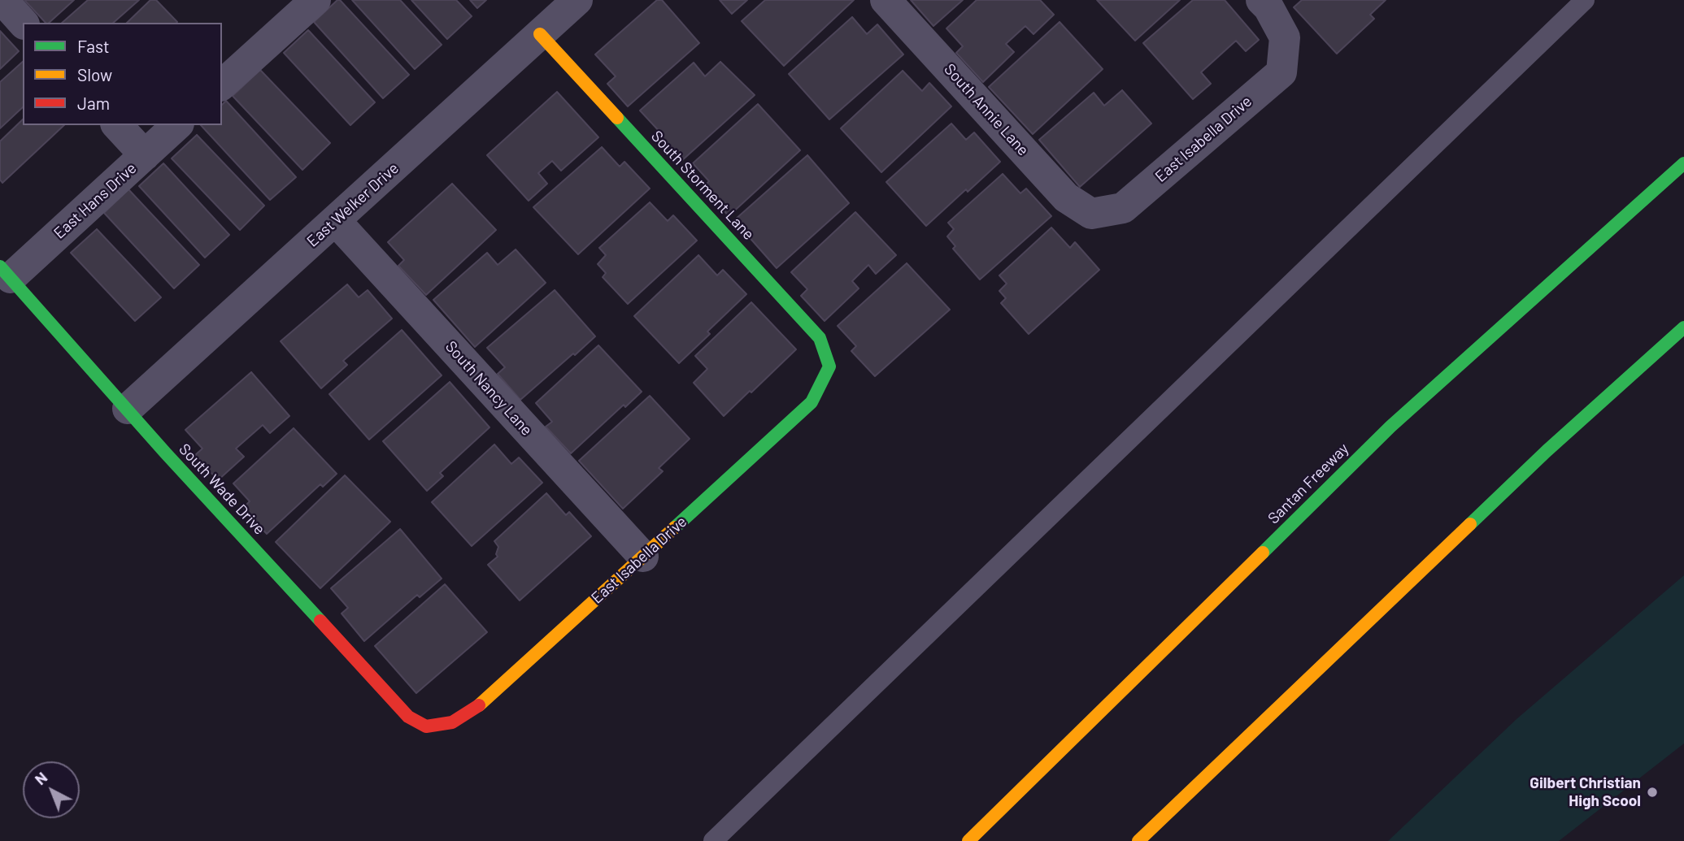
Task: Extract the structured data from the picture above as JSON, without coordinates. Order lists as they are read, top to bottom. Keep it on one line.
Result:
{"streets":{"main road":["East Isabella Drive","South Storment Lane","Santan Freeway","South Wade Drive"],"street":["South Annie Lane","East Hans Drive","East Welker Drive","South Nancy Lane"]},"crossings":[["South Annie Lane","East Isabella Drive"],["East Isabella Drive","South Storment Lane"],["East Isabella Drive","South Nancy Lane"],["East Isabella Drive","South Wade Drive"],["South Storment Lane","East Welker Drive"],["East Hans Drive","South Wade Drive"],["East Welker Drive","South Nancy Lane"],["East Welker Drive","South Wade Drive"]],"places":["Gilbert Christian High Scool"],"legend":["Fast","Slow","Jam"],"north":"top left"}
